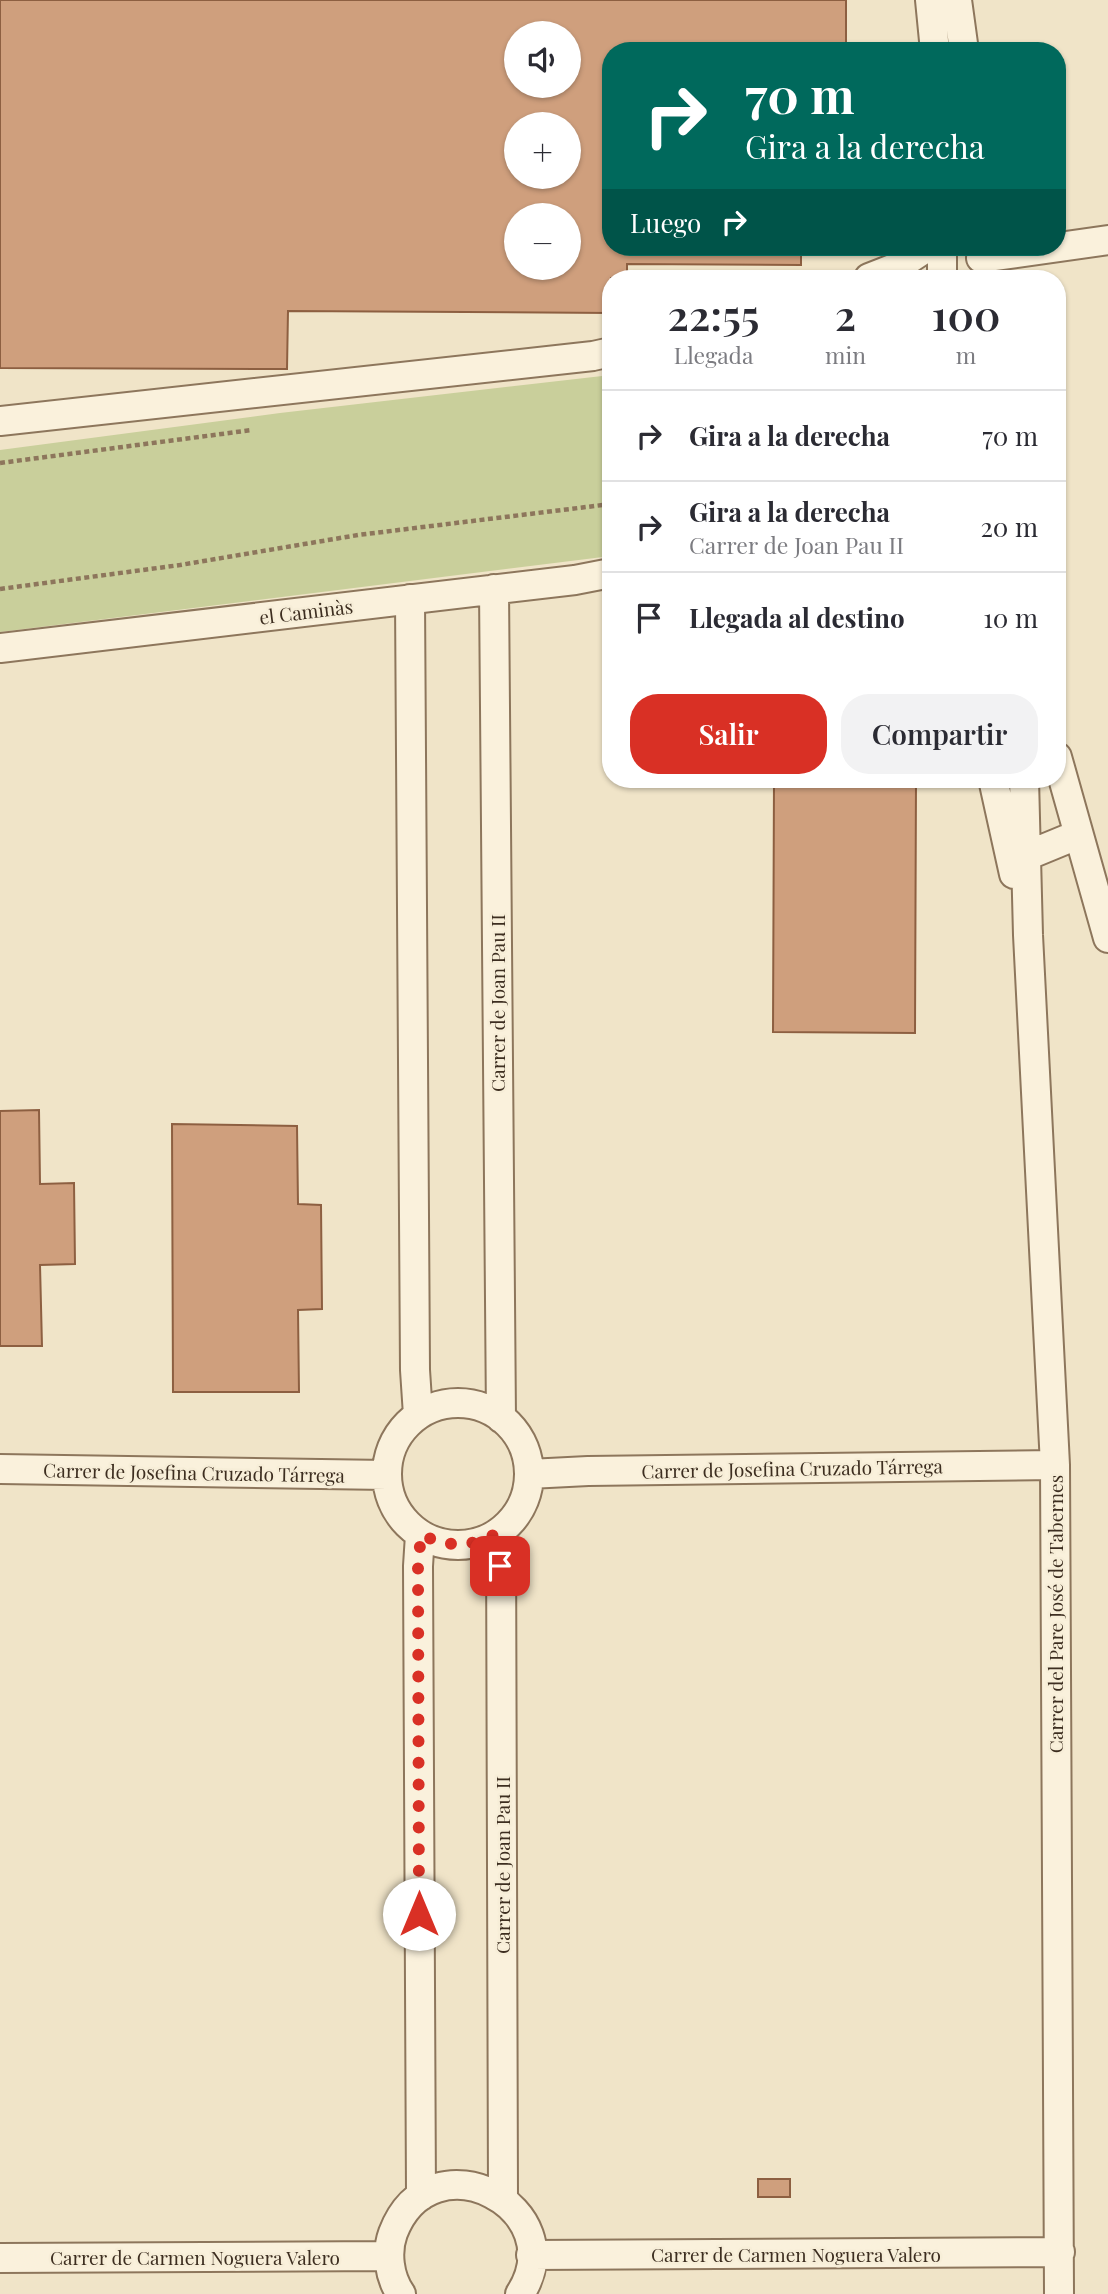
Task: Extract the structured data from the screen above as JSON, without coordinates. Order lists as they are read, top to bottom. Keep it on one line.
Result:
{"streets":{"street":["el Caminàs","Carrer de Joan Pau II","Carrer de Josefina Cruzado Tárrega","Carrer del Pare José de Tabernes","Carrer de Carmen Noguera Valero"]},"crossings":[["el Caminàs","Carrer de Joan Pau II"],["Carrer de Joan Pau II","Carrer de Josefina Cruzado Tárrega"],["Carrer de Josefina Cruzado Tárrega","Carrer del Pare José de Tabernes"],["Carrer del Pare José de Tabernes","Carrer de Carmen Noguera Valero"]],"page":{"map_buttons":["+","−"],"turn":["70 m","Gira a la derecha"],"then":"Luego","eta":["22:55","Llegada","2","min","100","m"],"list":[{"name":"Gira a la derecha","value":"70 m"},{"name":"Gira a la derecha","note":"Carrer de Joan Pau II","value":"20 m"},{"name":"Llegada al destino","value":"10 m"}],"buttons":["Salir","Compartir"]}}
